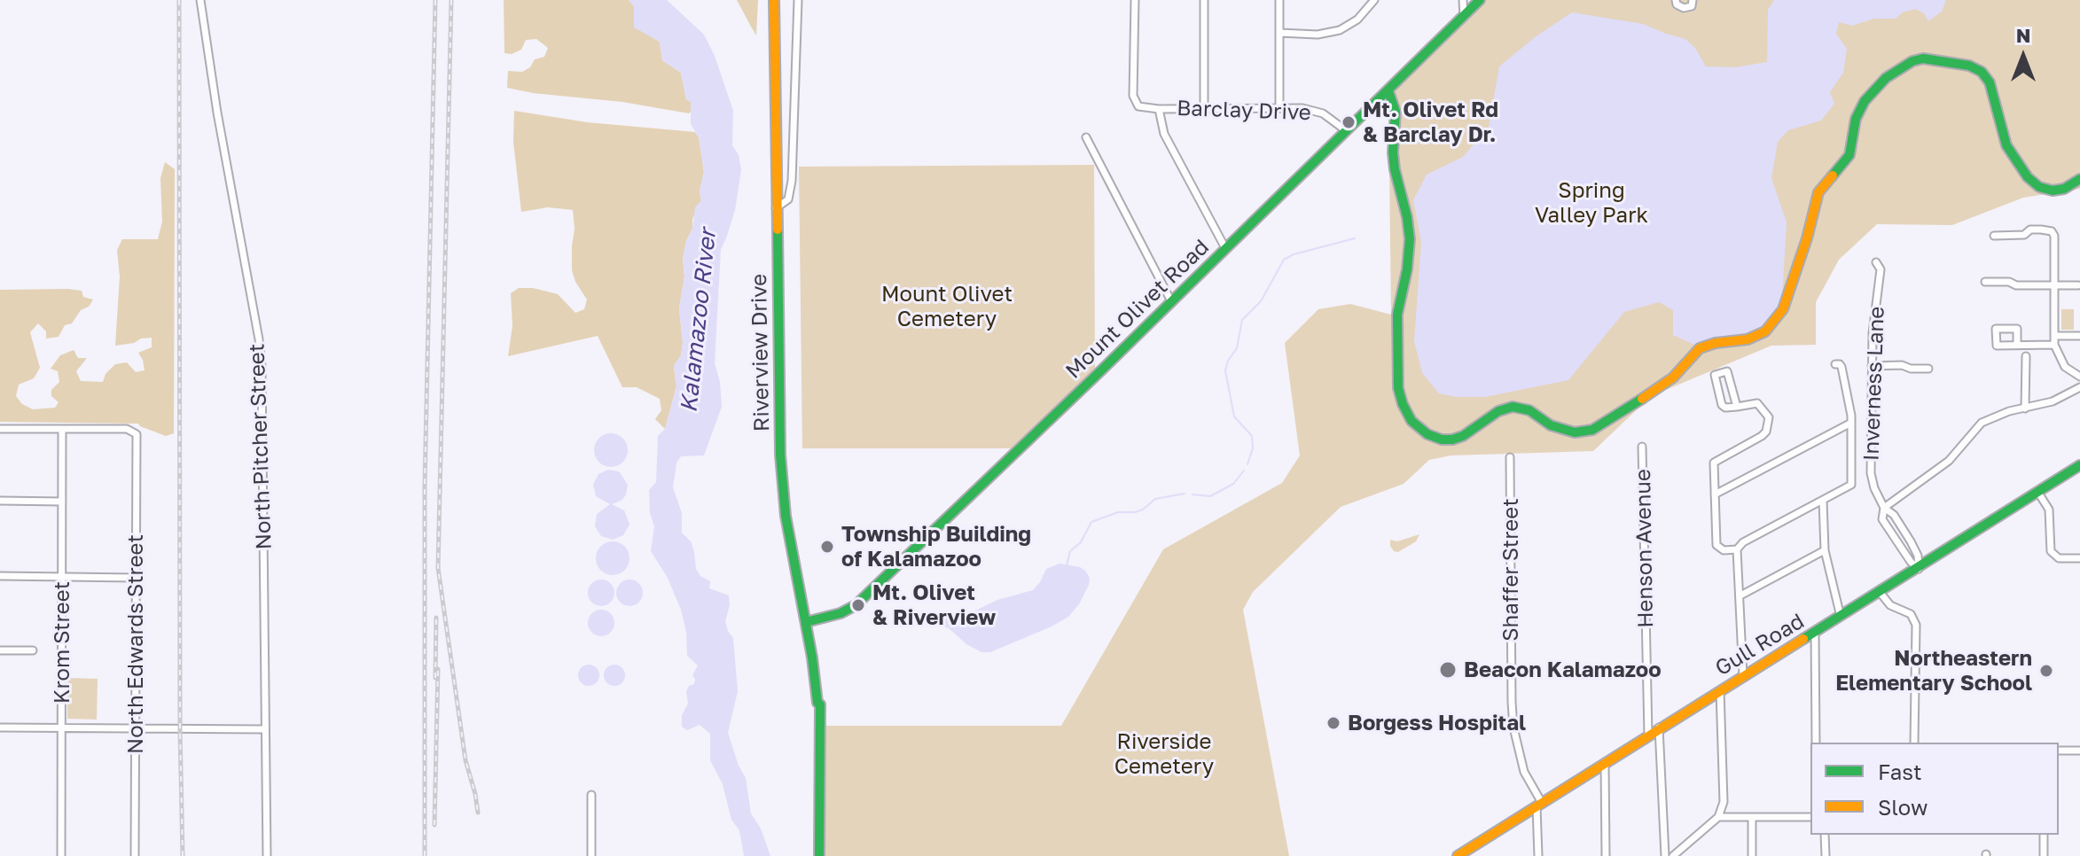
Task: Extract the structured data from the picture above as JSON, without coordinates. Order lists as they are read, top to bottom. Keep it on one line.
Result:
{"streets":{"street":["Barclay Drive","Mount Olivet Road","Riverview Drive","Inverness Lane","North Pitcher Street","Henson Avenue","Shaffer Street","Krom Street","North Edwards Street","Gull Road"]},"crossings":[["Barclay Drive","Mount Olivet Road"],["Mount Olivet Road","Riverview Drive"],["Inverness Lane","Gull Road"],["Henson Avenue","Gull Road"],["Shaffer Street","Gull Road"],["Krom Street","North Edwards Street"]],"water":["Kalamazoo River"],"parks":["Spring Valley Park","Mount Olivet Cemetery","Riverside Cemetery"],"places":["Mt. Olivet Rd & Barclay Dr.","Township Building of Kalamazoo","Mt. Olivet & Riverview","Beacon Kalamazoo","Northeastern Elementary School","Borgess Hospital"],"legend":["Fast","Slow"],"north":"top"}
